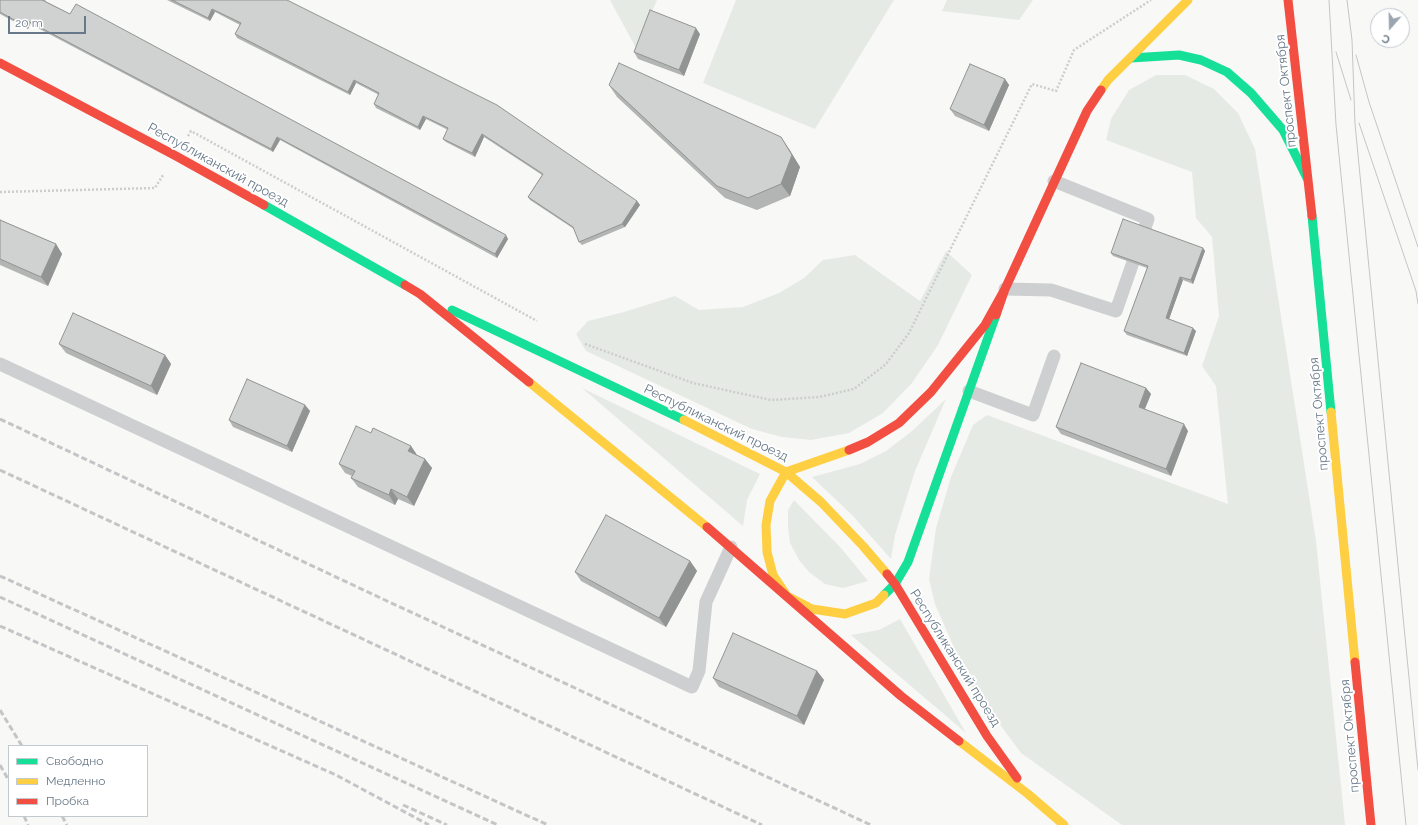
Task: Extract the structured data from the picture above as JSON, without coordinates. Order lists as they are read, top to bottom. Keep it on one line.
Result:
{"streets":{"main road":["проспект Октября","Республиканский проезд"]},"legend":["Свободно","Медленно","Пробка"],"scale_bar":"20 m","north":"bottom"}
